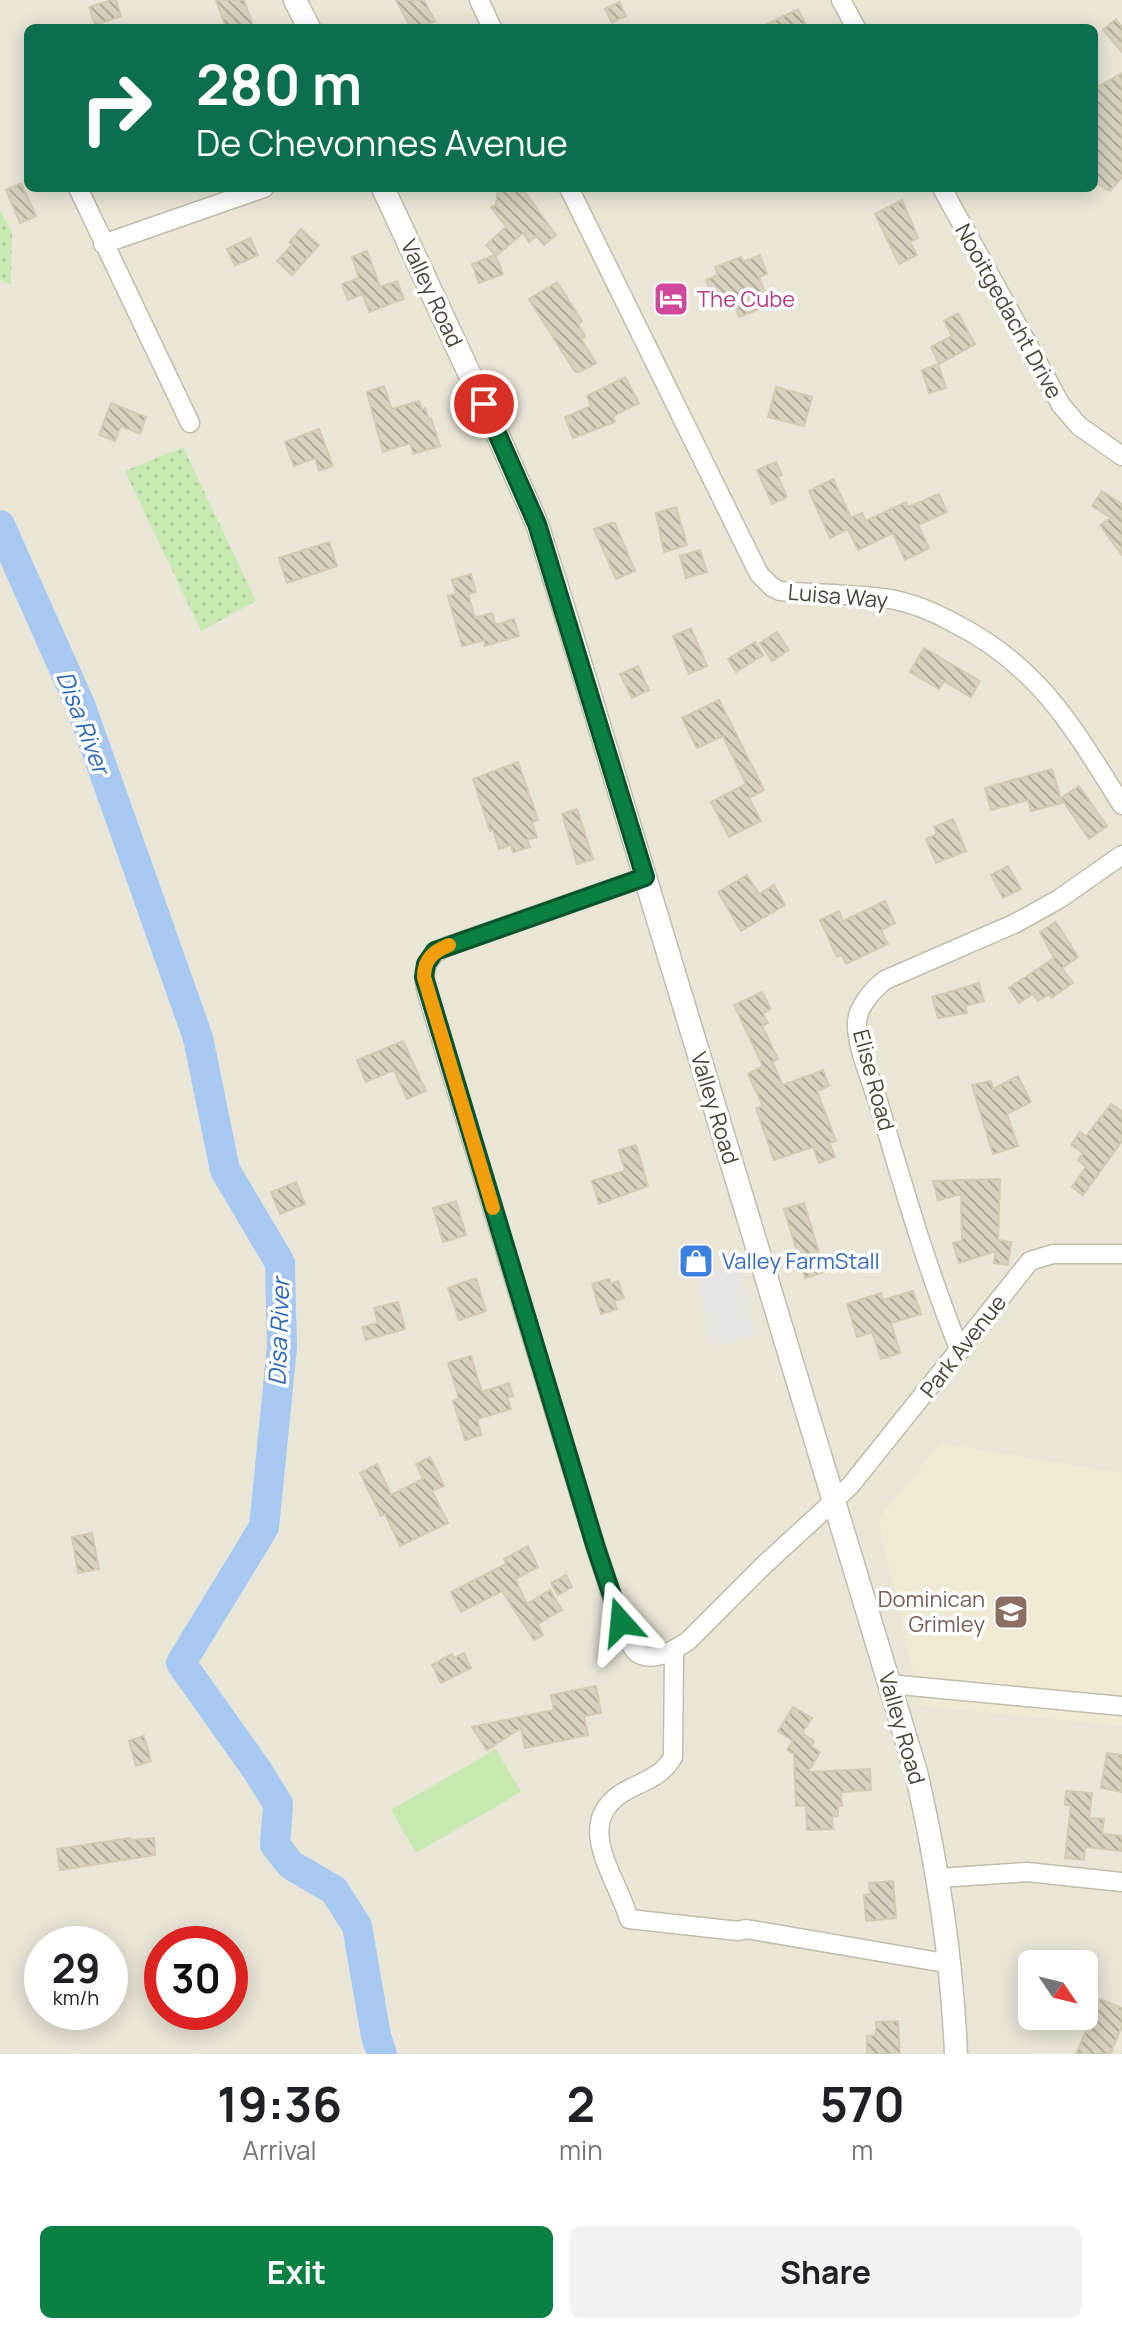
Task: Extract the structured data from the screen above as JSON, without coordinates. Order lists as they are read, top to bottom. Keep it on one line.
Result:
{"streets":{"street":["Valley Road","Nooitgedacht Drive","Luisa Way","Elise Road","Park Avenue"]},"crossings":[["Valley Road","Park Avenue"],["Elise Road","Park Avenue"]],"water":["Disa River"],"places":{"hotel":["The Cube"],"shop":["Valley FarmStall"],"school or university":["Dominican Grimley"]},"north":"bottom right","page":{"turn":["280 m","De Chevonnes Avenue"],"speed":"29 km/h","limit":"30","eta":["19:36","Arrival","2","min","570","m"],"buttons":["Exit","Share"]}}
